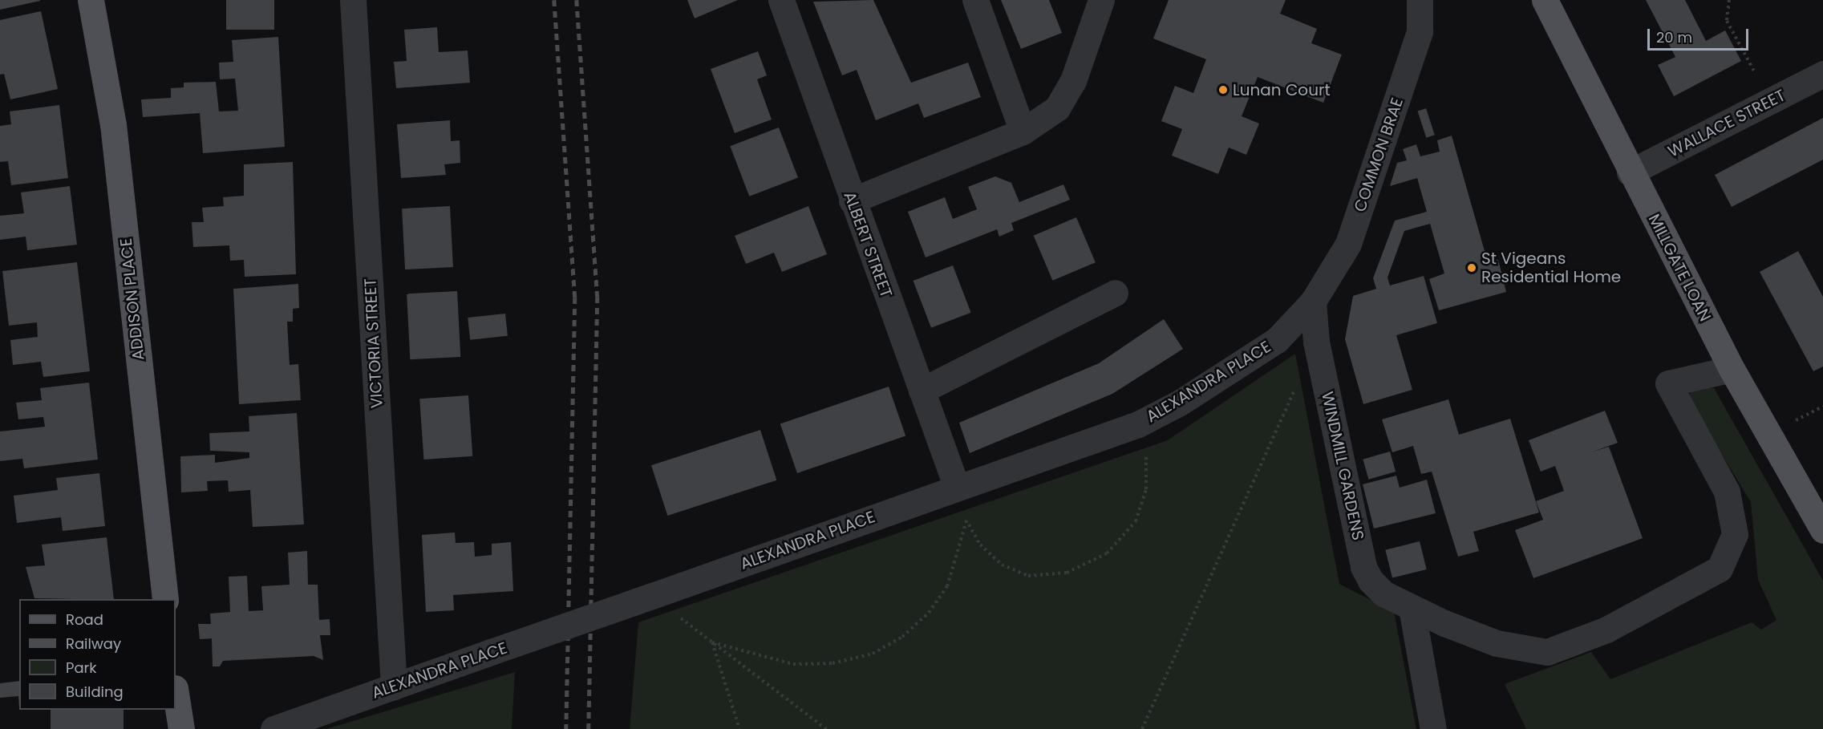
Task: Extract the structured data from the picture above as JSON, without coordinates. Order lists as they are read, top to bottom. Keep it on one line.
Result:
{"streets":{"main road":["MILLGATE LOAN","ADDISON PLACE"],"street":["WALLACE STREET","COMMON BRAE","ALBERT STREET","VICTORIA STREET","ALEXANDRA PLACE","WINDMILL GARDENS"]},"crossings":[["WALLACE STREET","MILLGATE LOAN"],["COMMON BRAE","ALEXANDRA PLACE"],["COMMON BRAE","WINDMILL GARDENS"],["ALBERT STREET","ALEXANDRA PLACE"],["MILLGATE LOAN","WINDMILL GARDENS"],["VICTORIA STREET","ALEXANDRA PLACE"],["ALEXANDRA PLACE","WINDMILL GARDENS"]],"places":["Lunan Court","St Vigeans Residential Home"],"legend":["Road","Railway","Park","Building"],"scale_bar":"20 m"}
